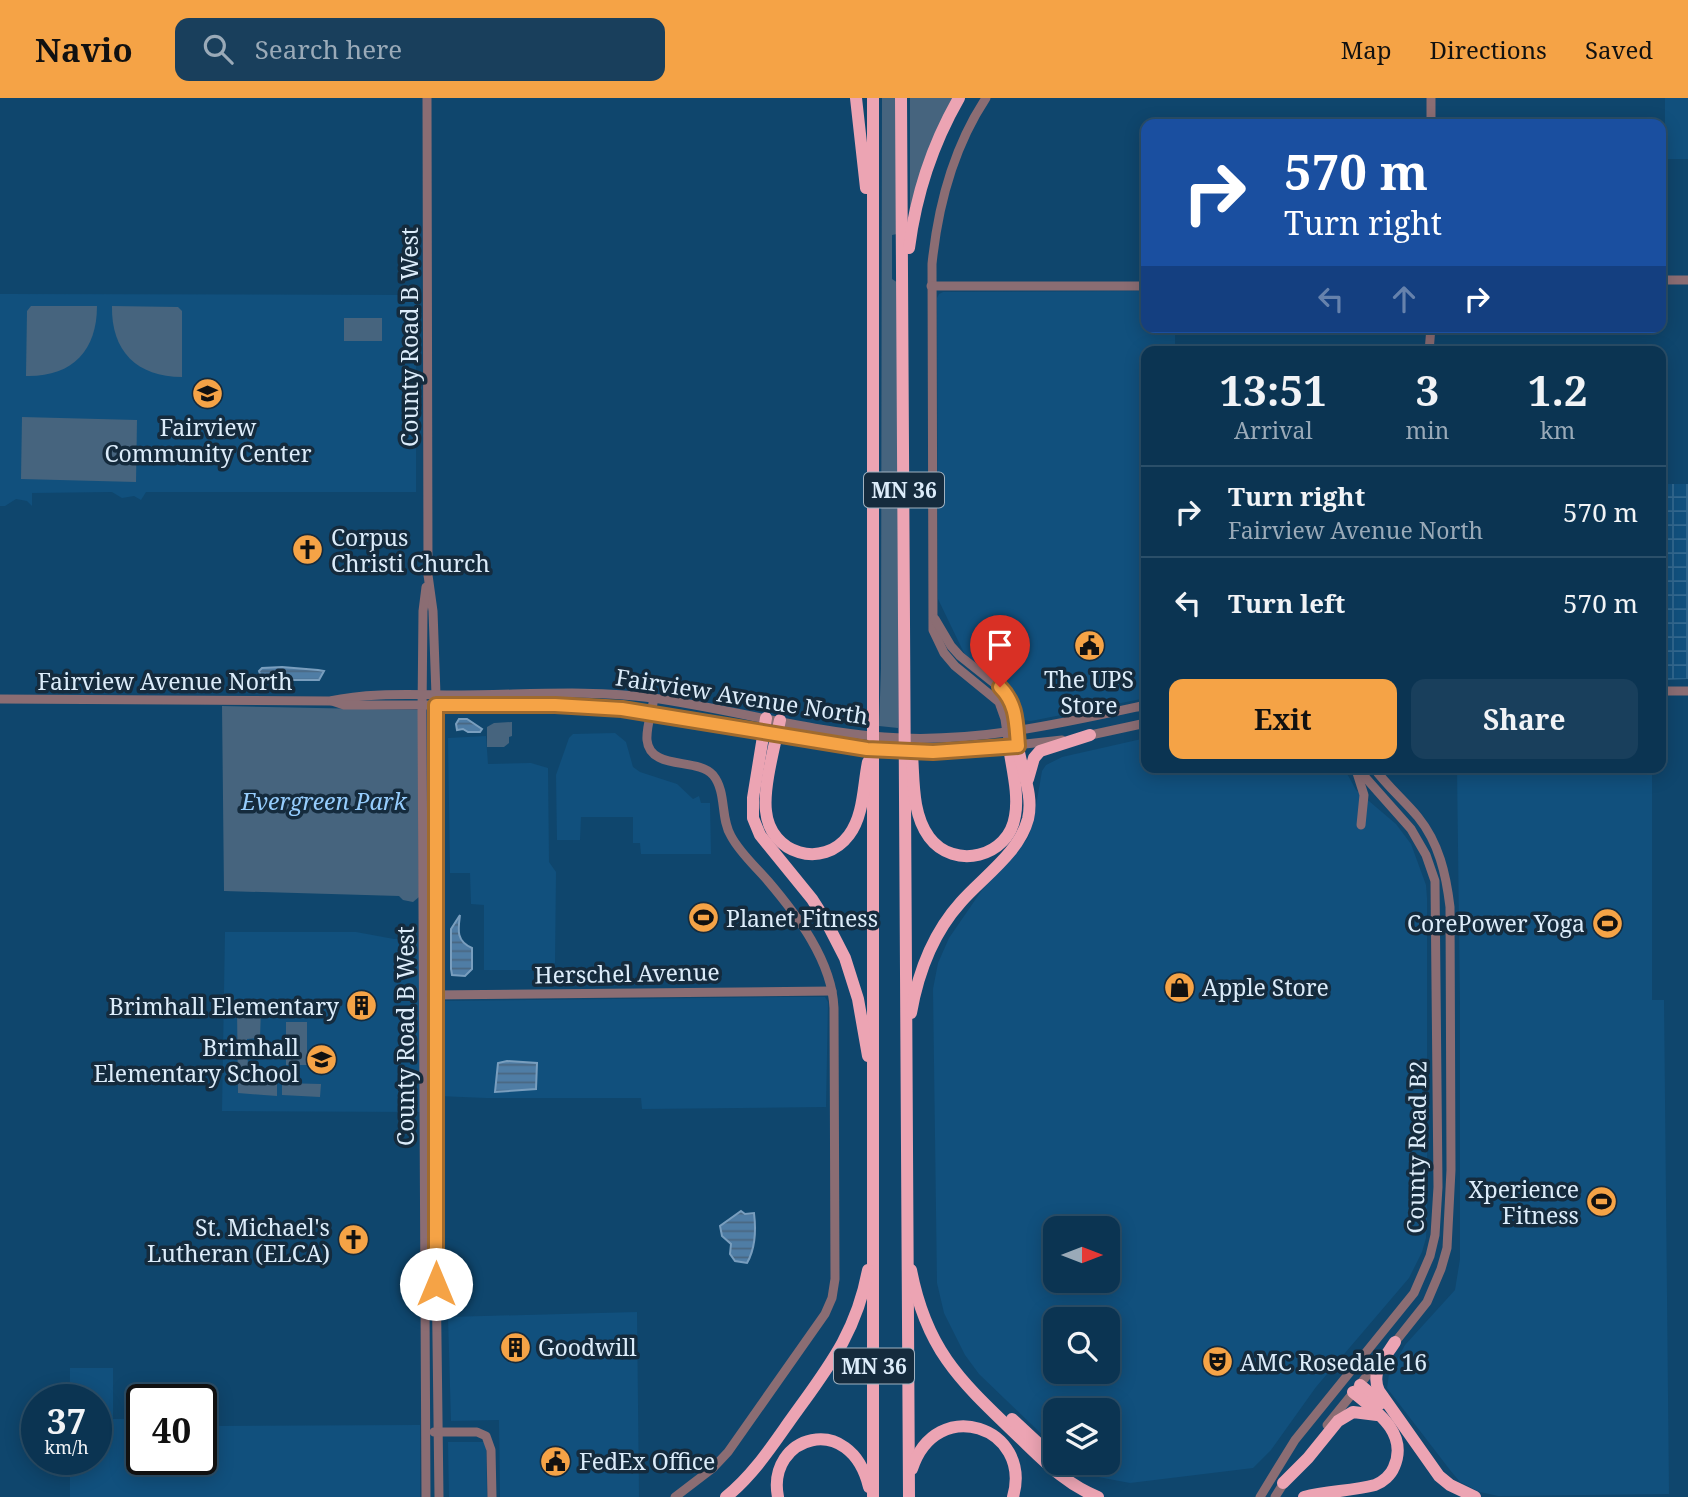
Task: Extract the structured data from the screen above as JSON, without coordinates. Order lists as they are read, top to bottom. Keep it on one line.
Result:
{"streets":{"highway":["MN 36"],"street":["County Road B West","Fairview Avenue North","Herschel Avenue","County Road B2"]},"crossings":[["County Road B West","Fairview Avenue North"],["County Road B West","Herschel Avenue"]],"parks":["Evergreen Park"],"places":{"school or university":["Fairview Community Center","Brimhall Elementary School"],"church":["Corpus Christi Church","St. Michael's Lutheran (ELCA)"],"public building":["The UPS Store","FedEx Office"],"sports":["Planet Fitness","CorePower Yoga","Xperience Fitness"],"shop":["Apple Store"],"building":["Brimhall Elementary","Goodwill"],"theatre":["AMC Rosedale 16"]},"north":"right","page":{"header":"Navio","search":"Search here","nav":["Map","Directions","Saved"],"turn":["570 m","Turn right"],"eta":["13:51","Arrival","3","min","1.2","km"],"list":[{"name":"Turn right","note":"Fairview Avenue North","value":"570 m"},{"name":"Turn left","value":"570 m"}],"buttons":["Exit","Share"],"speed":"37 km/h","limit":"40"}}
